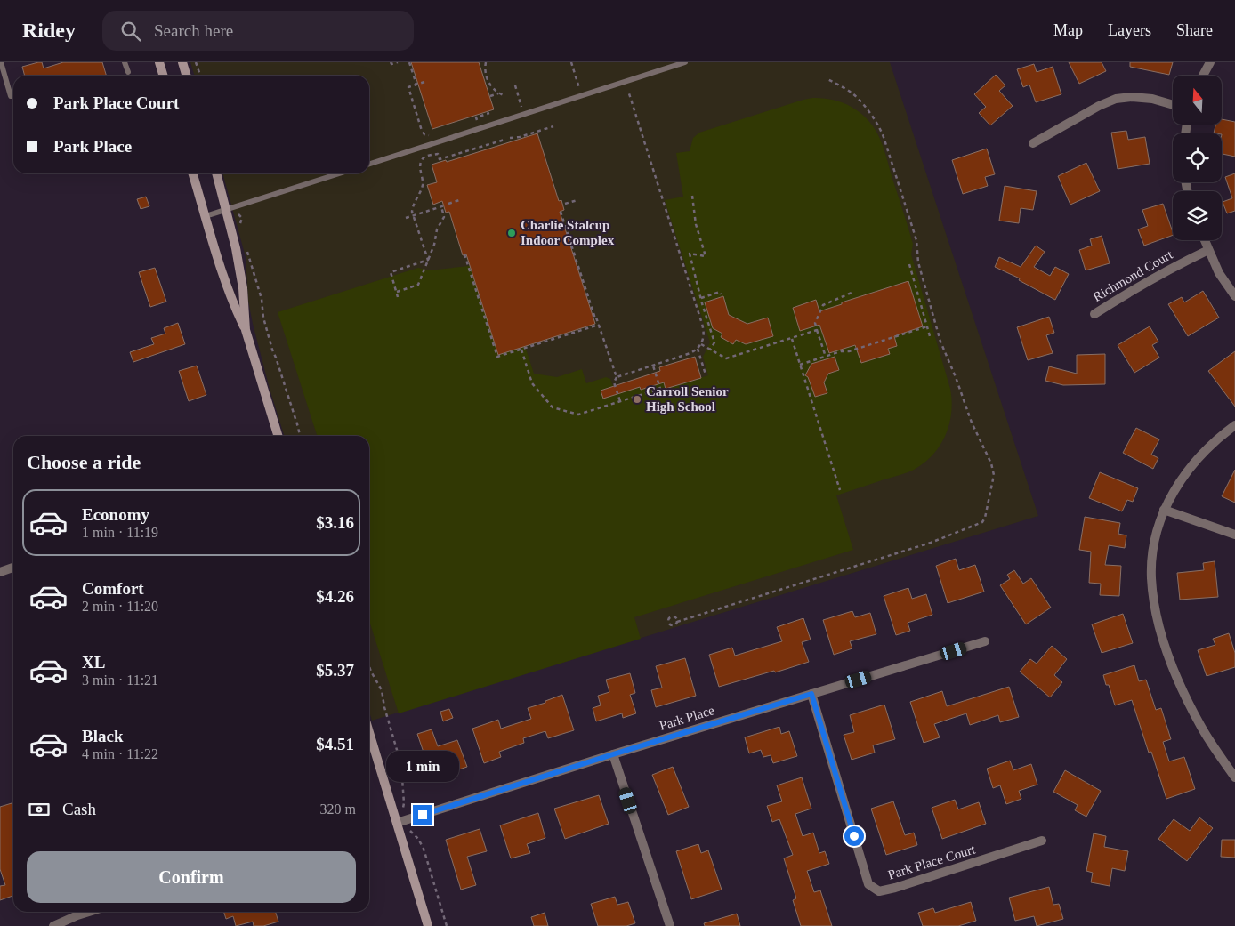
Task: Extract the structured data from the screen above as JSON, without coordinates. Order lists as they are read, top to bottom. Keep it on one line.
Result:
{"streets":{"street":["Richmond Court","Park Place","Park Place Court"]},"crossings":[["Park Place","Park Place Court"]],"places":["Charlie Stalcup Indoor Complex","Carroll Senior High School"],"north":"top","page":{"header":"Ridey","search":"Search here","nav":["Map","Layers","Share"],"banner":["Park Place Court","Park Place"],"heading":"Choose a ride","list":[{"name":"Economy","note":"1 min · 11:19","value":"$3.16"},{"name":"Comfort","note":"2 min · 11:20","value":"$4.26"},{"name":"XL","note":"3 min · 11:21","value":"$5.37"},{"name":"Black","note":"4 min · 11:22","value":"$4.51"}],"bubble":"1 min","pay":["Cash","320 m"],"buttons":"Confirm"}}
